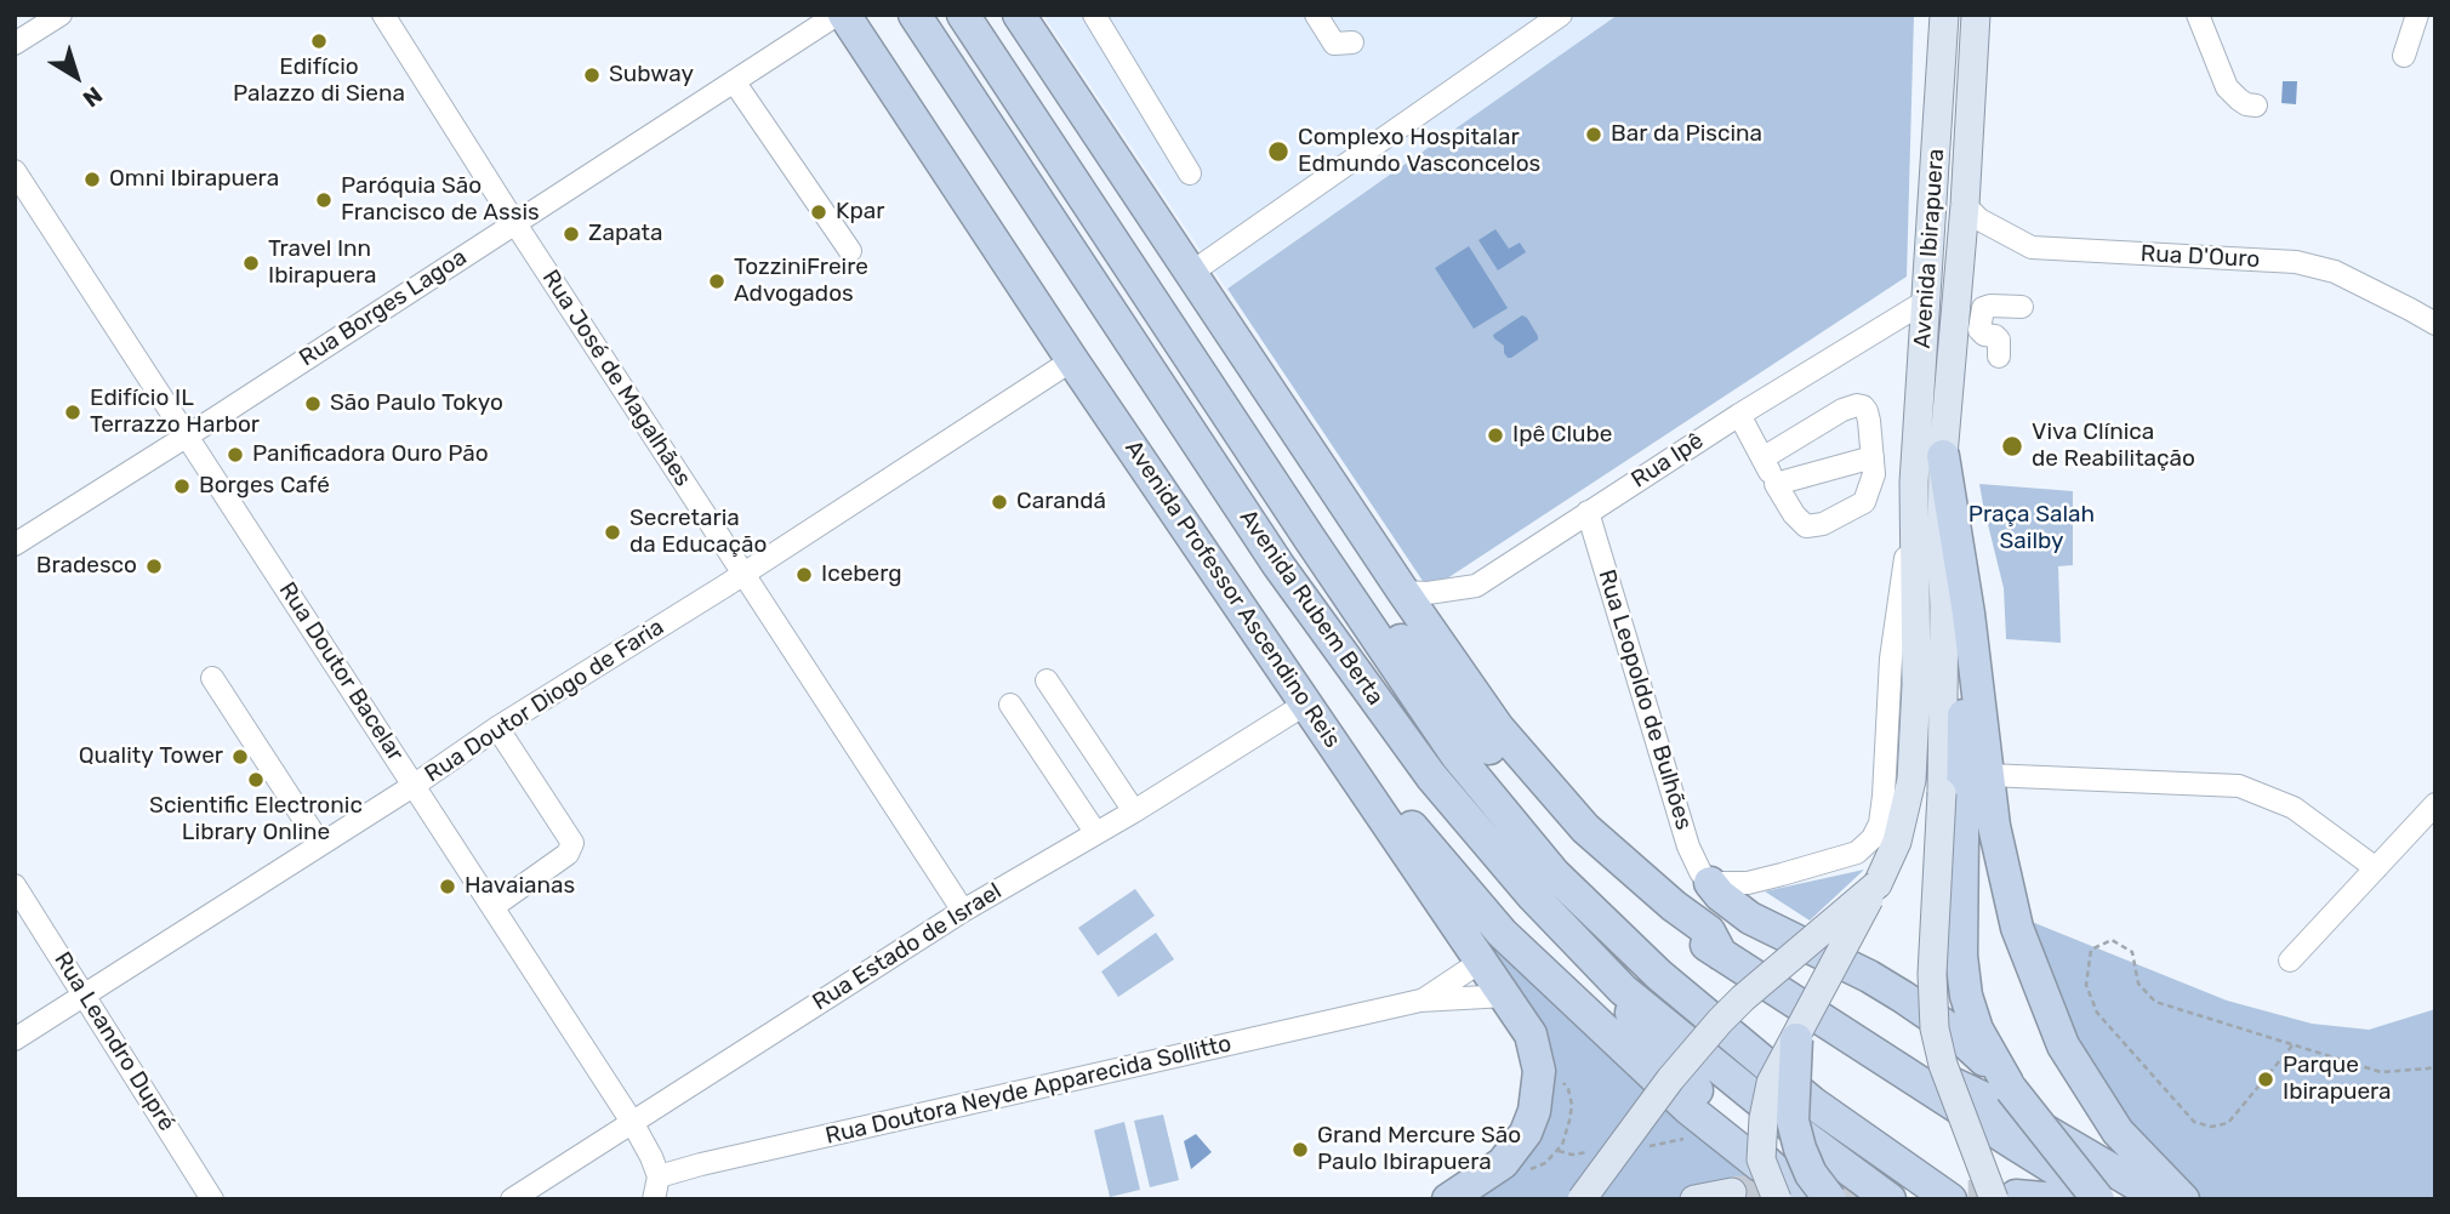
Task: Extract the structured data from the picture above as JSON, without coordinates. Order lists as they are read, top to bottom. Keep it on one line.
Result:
{"streets":{"highway":["Avenida Professor Ascendino Reis","Avenida Rubem Berta"],"main road":["Avenida Ibirapuera"],"street":["Rua D'Ouro","Rua Borges Lagoa","Rua José de Magalhães","Rua Ipê","Rua Doutor Bacelar","Rua Leopoldo de Bulhões","Rua Doutor Diogo de Faria","Rua Estado de Israel","Rua Leandro Dupré","Rua Doutora Neyde Apparecida Sollitto"]},"crossings":[["Avenida Ibirapuera","Rua D'Ouro"],["Avenida Ibirapuera","Rua Ipê"],["Avenida Ibirapuera","Avenida Professor Ascendino Reis"],["Rua Borges Lagoa","Rua José de Magalhães"],["Rua Borges Lagoa","Rua Doutor Bacelar"],["Rua José de Magalhães","Rua Doutor Diogo de Faria"],["Rua José de Magalhães","Rua Estado de Israel"],["Rua Ipê","Rua Leopoldo de Bulhões"],["Avenida Professor Ascendino Reis","Rua Doutor Diogo de Faria"],["Avenida Professor Ascendino Reis","Rua Estado de Israel"],["Rua Doutor Bacelar","Rua Doutor Diogo de Faria"],["Rua Doutor Bacelar","Rua Estado de Israel"],["Rua Doutor Bacelar","Rua Doutora Neyde Apparecida Sollitto"],["Rua Doutor Diogo de Faria","Rua Leandro Dupré"]],"parks":["Praça Salah Sailby"],"places":["Edifício Palazzo di Siena","Subway","Bar da Piscina","Complexo Hospitalar Edmundo Vasconcelos","Omni Ibirapuera","Paróquia São Francisco de Assis","Kpar","Zapata","Travel Inn Ibirapuera","TozziniFreire Advogados","São Paulo Tokyo","Edifício IL Terrazzo Harbor","Ipê Clube","Viva Clínica de Reabilitação","Panificadora Ouro Pão","Borges Café","Carandá","Secretaria da Educação","Bradesco","Iceberg","Quality Tower","Scientific Electronic Library Online","Havaianas","Parque Ibirapuera","Grand Mercure São Paulo Ibirapuera"],"north":"bottom right"}
